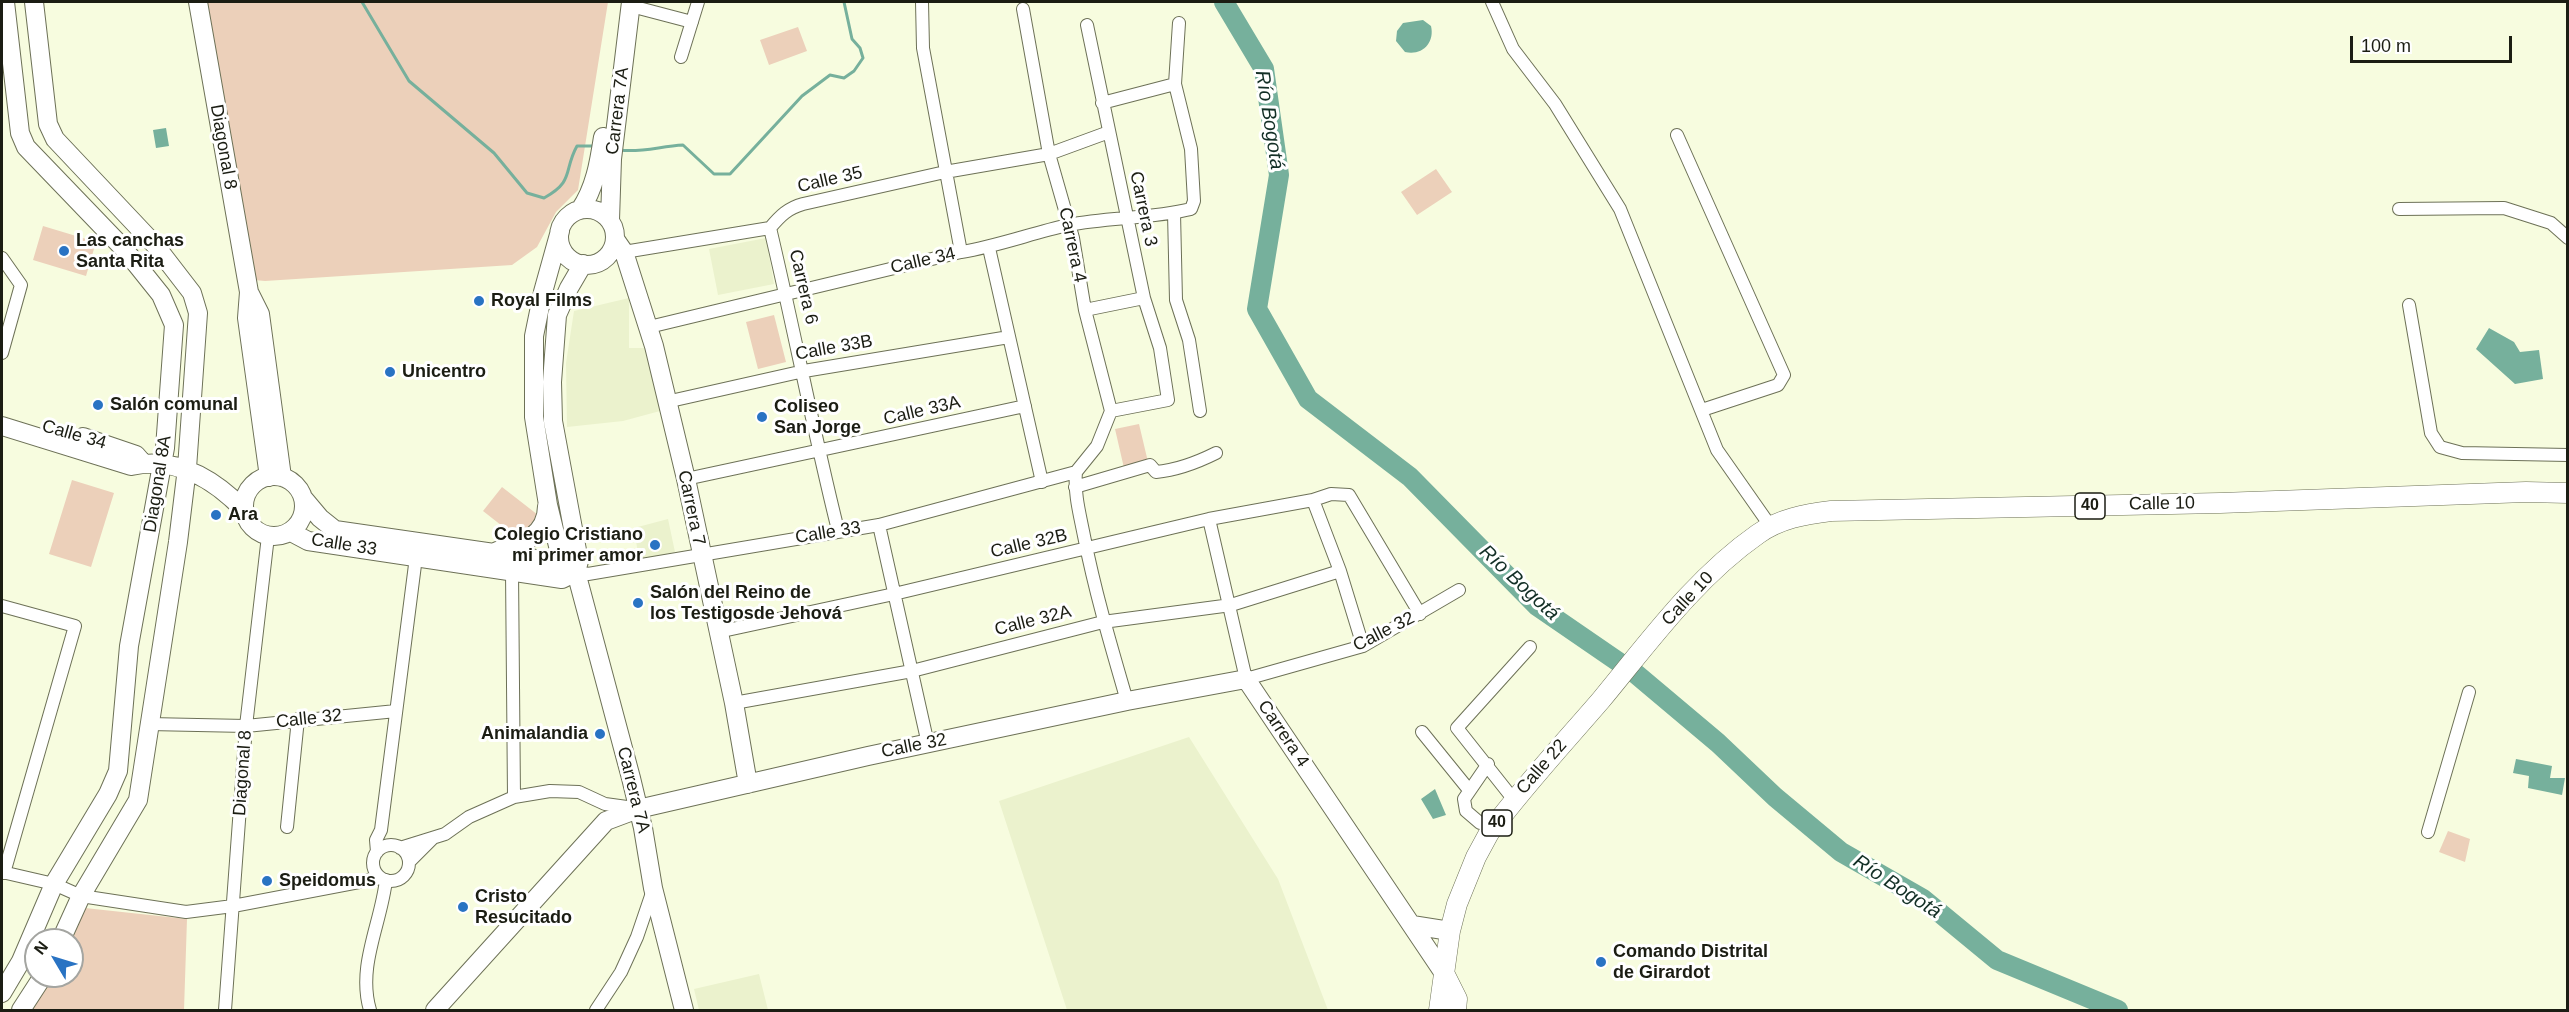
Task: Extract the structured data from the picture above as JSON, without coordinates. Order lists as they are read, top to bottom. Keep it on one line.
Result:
{"streets":{"main road":["Calle 10","40","Calle 22"],"street":["Carrera 7A","Diagonal 8","Calle 35","Carrera 3","Carrera 4","Calle 34","Carrera 6","Calle 33B","Calle 33A","Diagonal 8A","Carrera 7","Calle 33","Calle 32B","Calle 32A","Calle 32"]},"crossings":[["Carrera 7A","Carrera 7"],["Carrera 7A","Calle 33"],["Carrera 7A","Calle 32"],["Diagonal 8","Calle 34"],["Diagonal 8","Calle 33"],["Diagonal 8","Calle 32"],["Calle 35","Carrera 3"],["Calle 35","Carrera 4"],["Calle 35","Carrera 6"],["Carrera 3","Carrera 4"],["Carrera 3","Calle 34"],["Carrera 4","Calle 34"],["Carrera 4","Calle 32B"],["Carrera 4","Calle 32A"],["Carrera 4","Calle 32"],["Carrera 4","Calle 22"],["Calle 34","Carrera 6"],["Calle 34","Diagonal 8A"],["Calle 34","Carrera 7"],["Calle 34","Calle 33"],["Carrera 6","Calle 33B"],["Carrera 6","Calle 33A"],["Carrera 6","Calle 33"],["Calle 33B","Carrera 7"],["Calle 33A","Carrera 7"],["Diagonal 8A","Calle 32"],["Calle 10","Calle 22"],["Carrera 7","Calle 33"],["Carrera 7","Calle 32B"],["Carrera 7","Calle 32A"],["Carrera 7","Calle 32"],["Calle 32B","Calle 32"]],"water":["Río Bogotá"],"places":["Las canchas Santa Rita","Royal Films","Unicentro","Salón comunal","Coliseo San Jorge","Ara","Colegio Cristiano mi primer amor","Salón del Reino de los Testigosde Jehová","Animalandia","Speidomus","Cristo Resucitado","Comando Distrital de Girardot"],"scale_bar":"100 m","north":"top left"}
